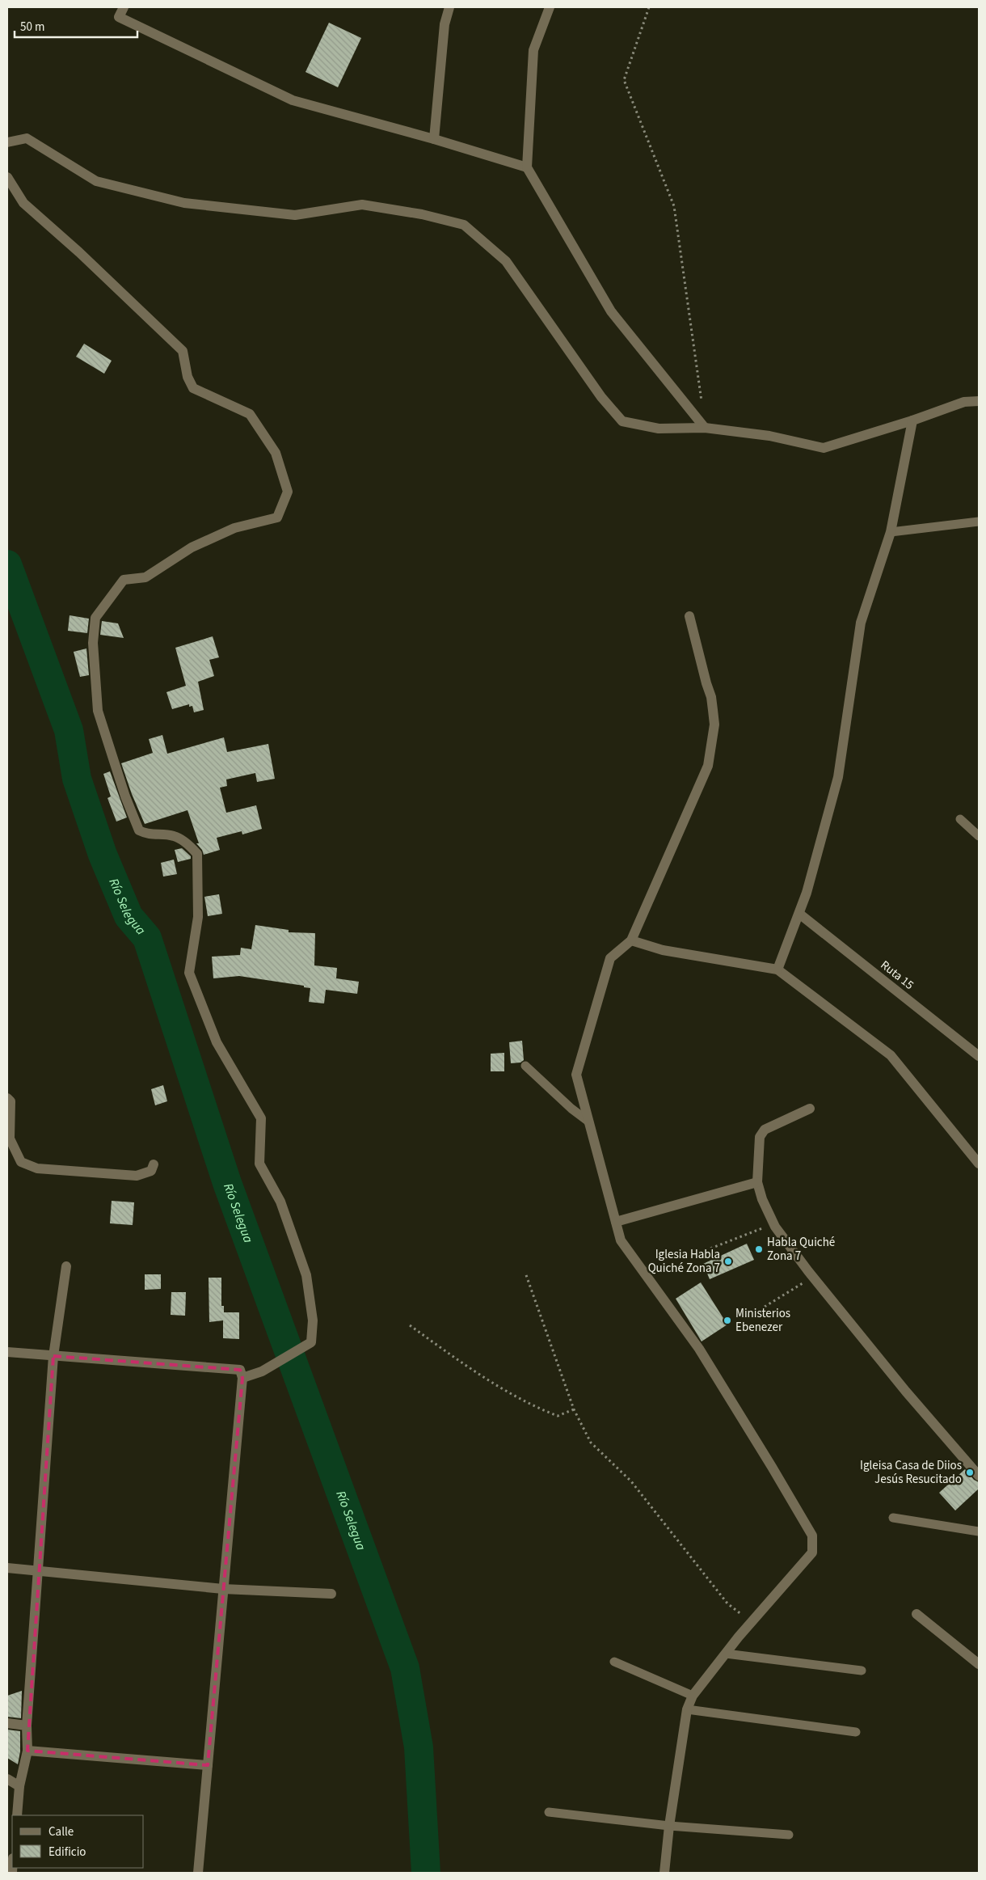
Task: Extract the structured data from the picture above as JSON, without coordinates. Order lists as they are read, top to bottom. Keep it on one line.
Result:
{"streets":{"street":["Ruta 15"]},"water":["Río Selegua"],"places":["Habla Quiché Zona 7","Iglesia Habla Quiché Zona 7","Ministerios Ebenezer","Igleisa Casa de Diios Jesús Resucitado"],"legend":["Calle","Edificio"],"scale_bar":"50 m"}
